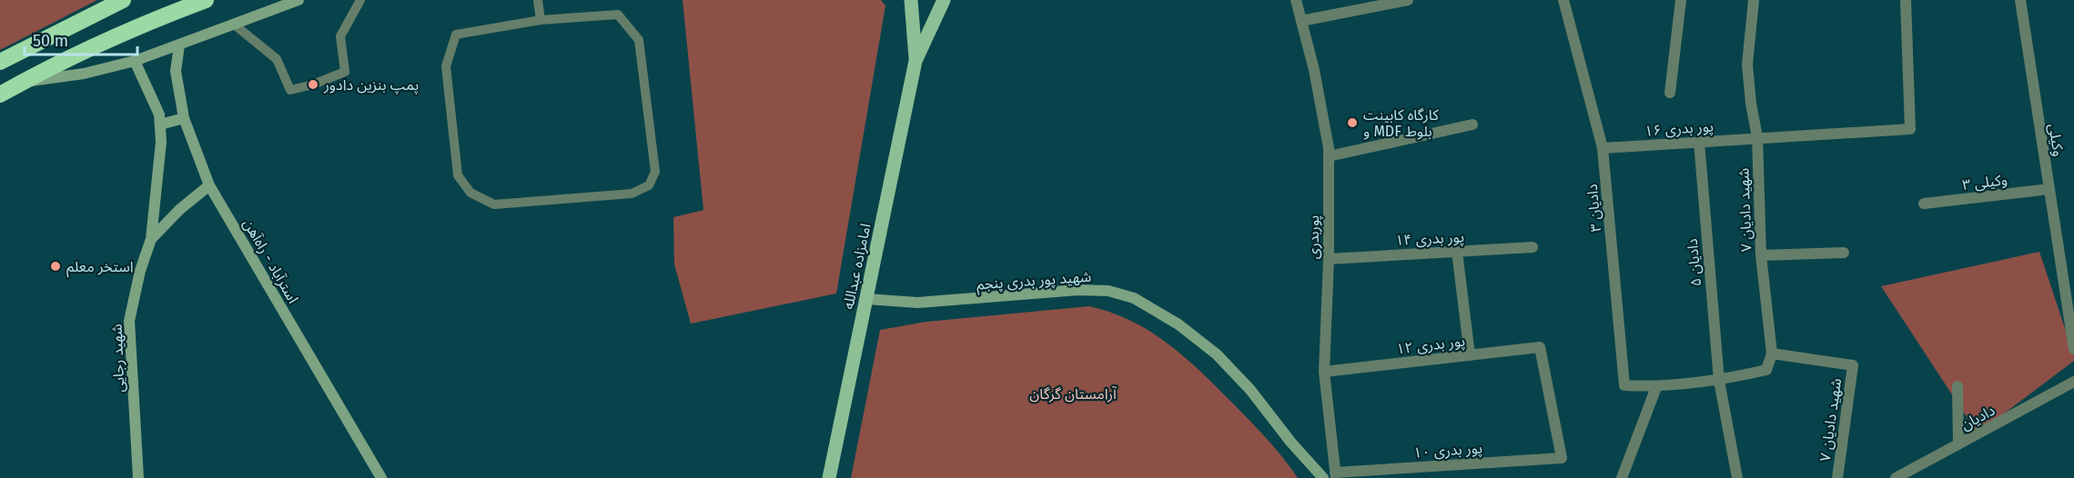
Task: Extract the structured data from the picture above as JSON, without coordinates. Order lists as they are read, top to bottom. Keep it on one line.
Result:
{"streets":{"main road":["استرآباد - راه‌آهن","امامزاده عبدالله","شهید پور بدری پنجم","شهید رجایی"],"street":["پور بدری ۱۶","وکیلی","وکیلی ۳","دادیان ۳","شهید دادیان ۷","پوربدری","پور بدری ۱۴","دادیان ۵","پور بدری ۱۲","دادیان","۷ شهید دادیان","پور بدری ۱۰"]},"crossings":[["پور بدری ۱۶","دادیان ۳"],["پور بدری ۱۶","شهید دادیان ۷"],["پور بدری ۱۶","دادیان ۵"],["وکیلی","وکیلی ۳"],["شهید دادیان ۷","۷ شهید دادیان"],["پوربدری","پور بدری ۱۴"],["پوربدری","پور بدری ۱۲"],["پوربدری","پور بدری ۱۰"],["استرآباد - راه‌آهن","شهید رجایی"],["امامزاده عبدالله","شهید پور بدری پنجم"],["پور بدری ۱۲","پور بدری ۱۰"]],"parks":["آرامستان گرگان"],"places":["پمپ بنزین دادور","کارگاه کابینت و MDF بلوط","استخر معلم"],"scale_bar":"50 m"}
